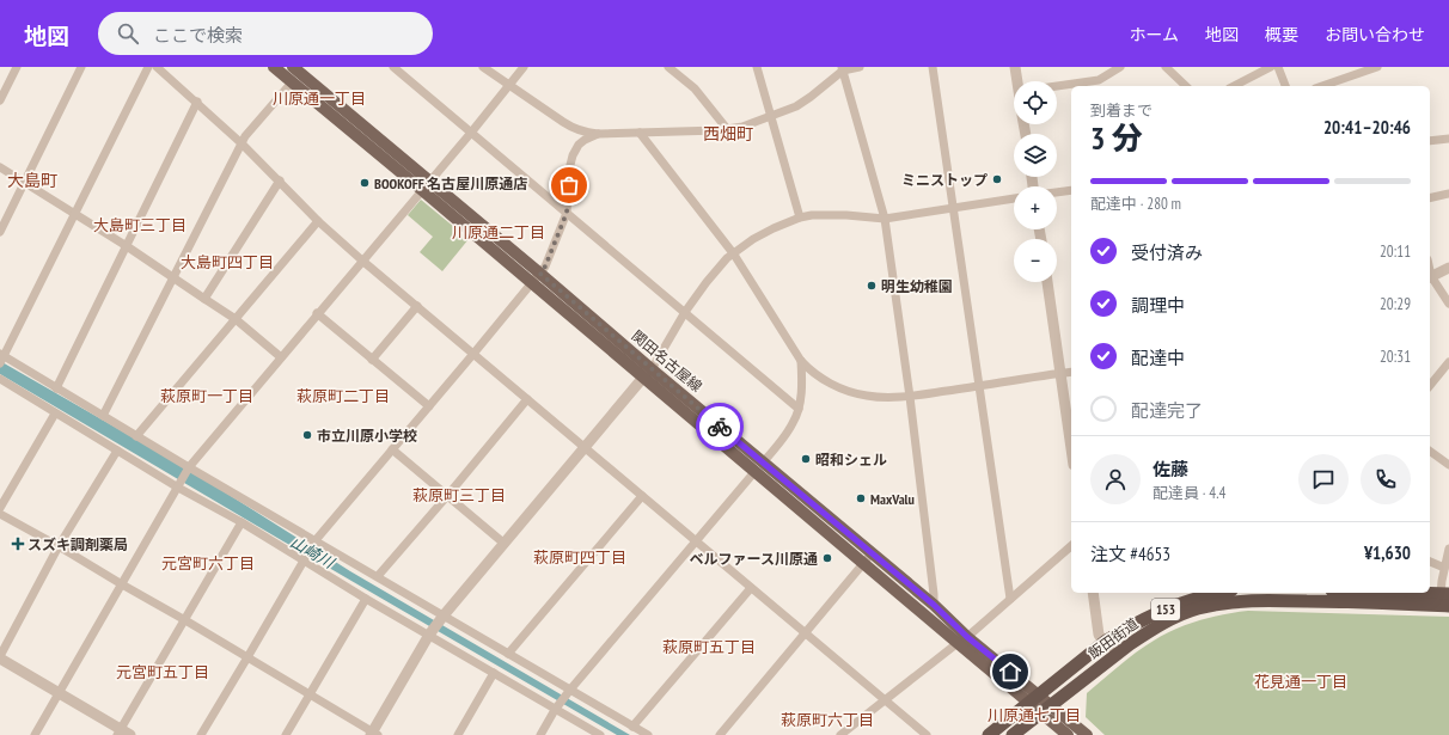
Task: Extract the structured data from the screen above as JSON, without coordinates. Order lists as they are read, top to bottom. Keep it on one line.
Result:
{"streets":{"highway":["153","飯田街道"],"main road":["関田名古屋線"]},"crossings":[["関田名古屋線","飯田街道"]],"districts":["川原通一丁目","西畑町","大島町","大島町三丁目","川原通二丁目","大島町四丁目","萩原町一丁目","萩原町二丁目","萩原町三丁目","萩原町四丁目","元宮町六丁目","萩原町五丁目","元宮町五丁目","花見通一丁目","川原通七丁目","萩原町六丁目"],"water":["山崎川"],"places":{"other":["ミニストップ","BOOKOFF 名古屋川原通店","明生幼稚園","市立川原小学校","昭和シェル","MaxValu","ベルファース川原通"],"health":["スズキ調剤薬局"]},"page":{"header":"地図","search":"ここで検索","nav":["ホーム","地図","概要","お問い合わせ"],"map_buttons":["+","−"],"heading":["3 分","到着まで","20:41–20:46"],"panel":["佐藤","配達員 · 4.4","注文 #4653","¥1,630"],"bar":"配達中 · 280 m","list":[["受付済み","20:11"],["調理中","20:29"],["配達中","20:31"],"配達完了"]}}
